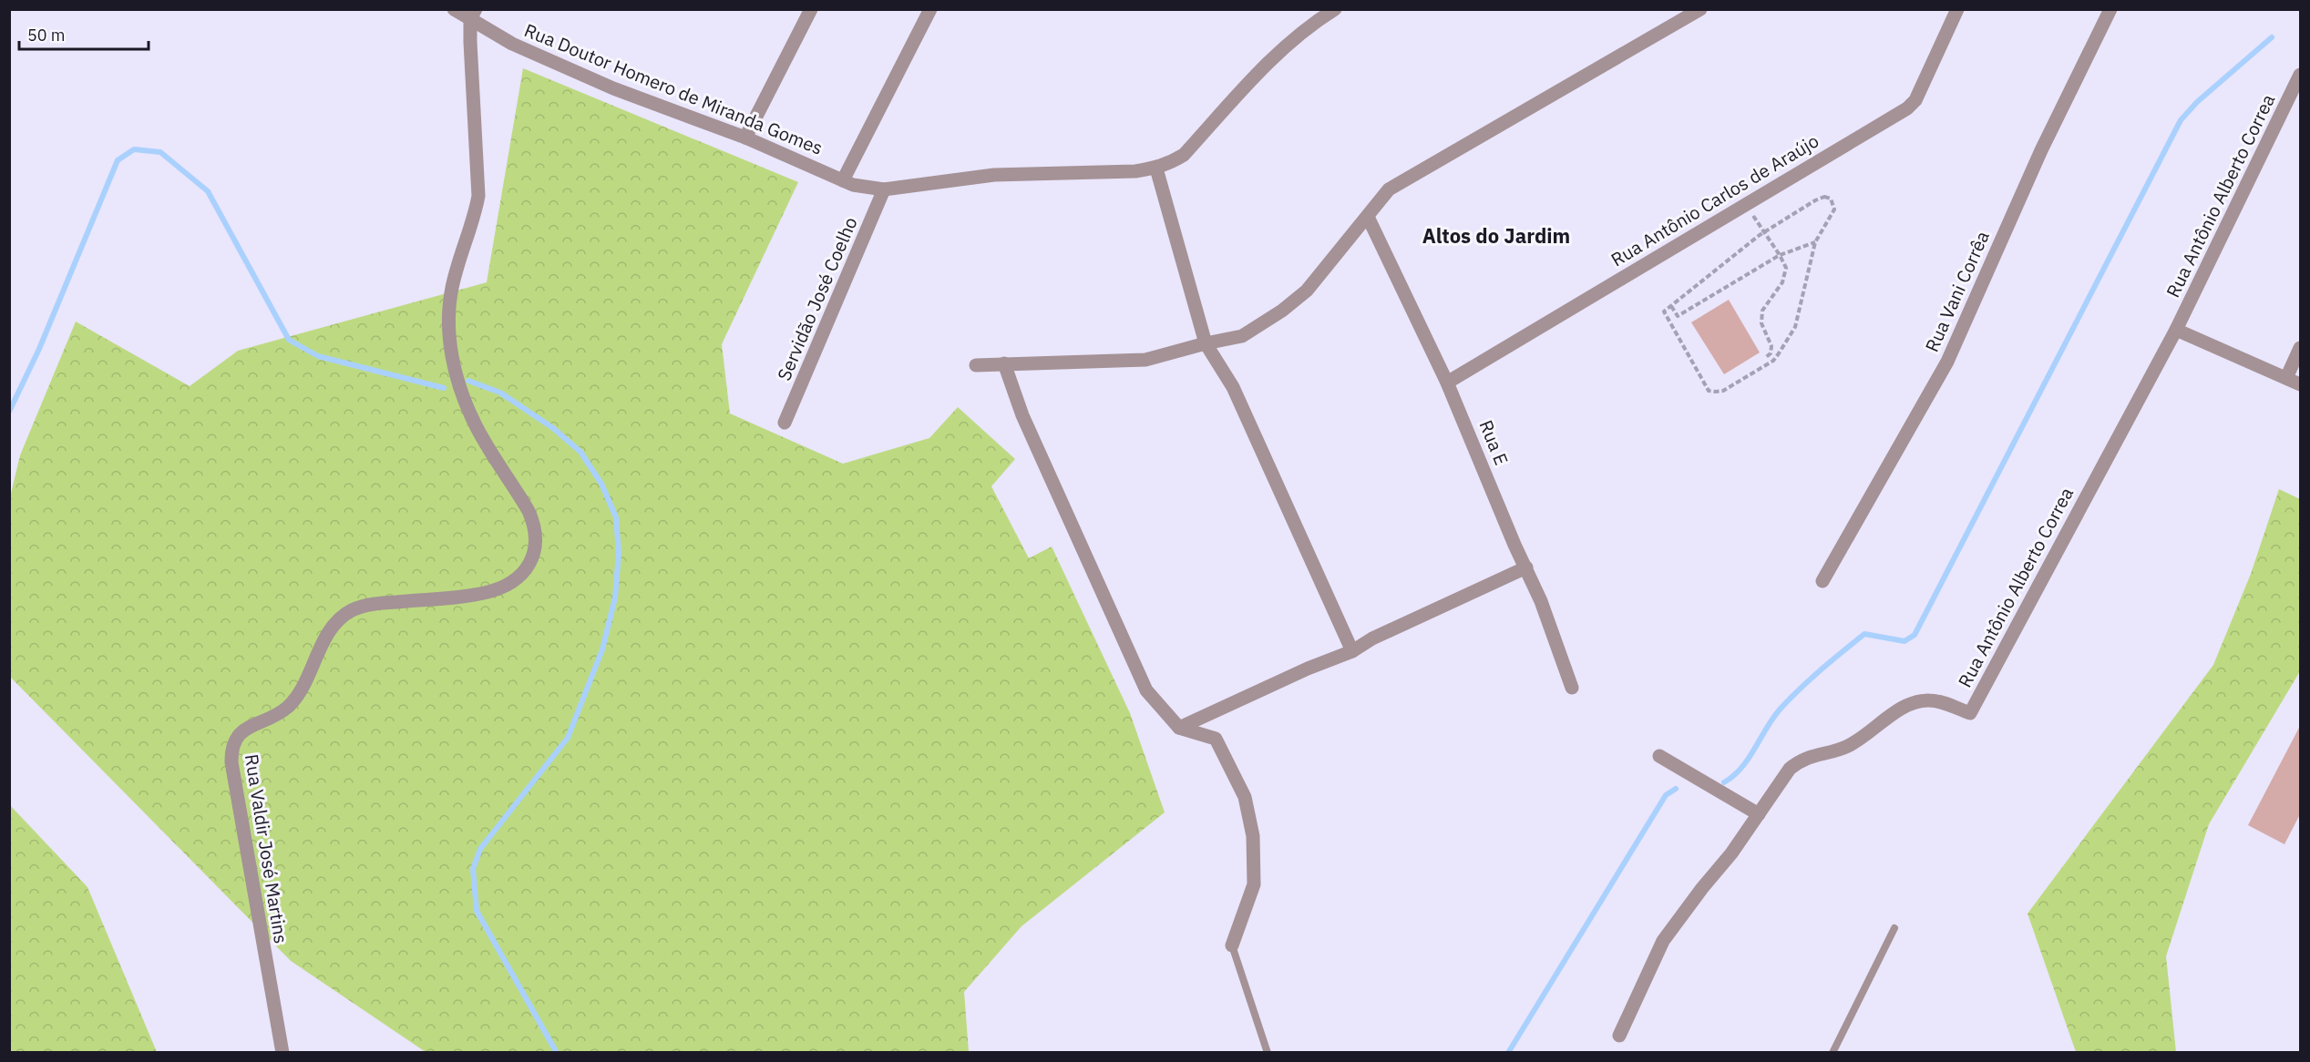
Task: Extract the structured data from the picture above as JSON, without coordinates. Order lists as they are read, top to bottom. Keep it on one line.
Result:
{"streets":{"street":["Rua Doutor Homero de Miranda Gomes","Rua Antônio Alberto Correa","Rua Antônio Carlos de Araújo","Rua Vani Corrêa","Servidão José Coelho","Rua E","Rua Valdir José Martins"]},"crossings":[["Rua Doutor Homero de Miranda Gomes","Servidão José Coelho"],["Rua Doutor Homero de Miranda Gomes","Rua Valdir José Martins"],["Rua Antônio Carlos de Araújo","Rua E"]],"districts":["Altos do Jardim"],"scale_bar":"50 m"}
